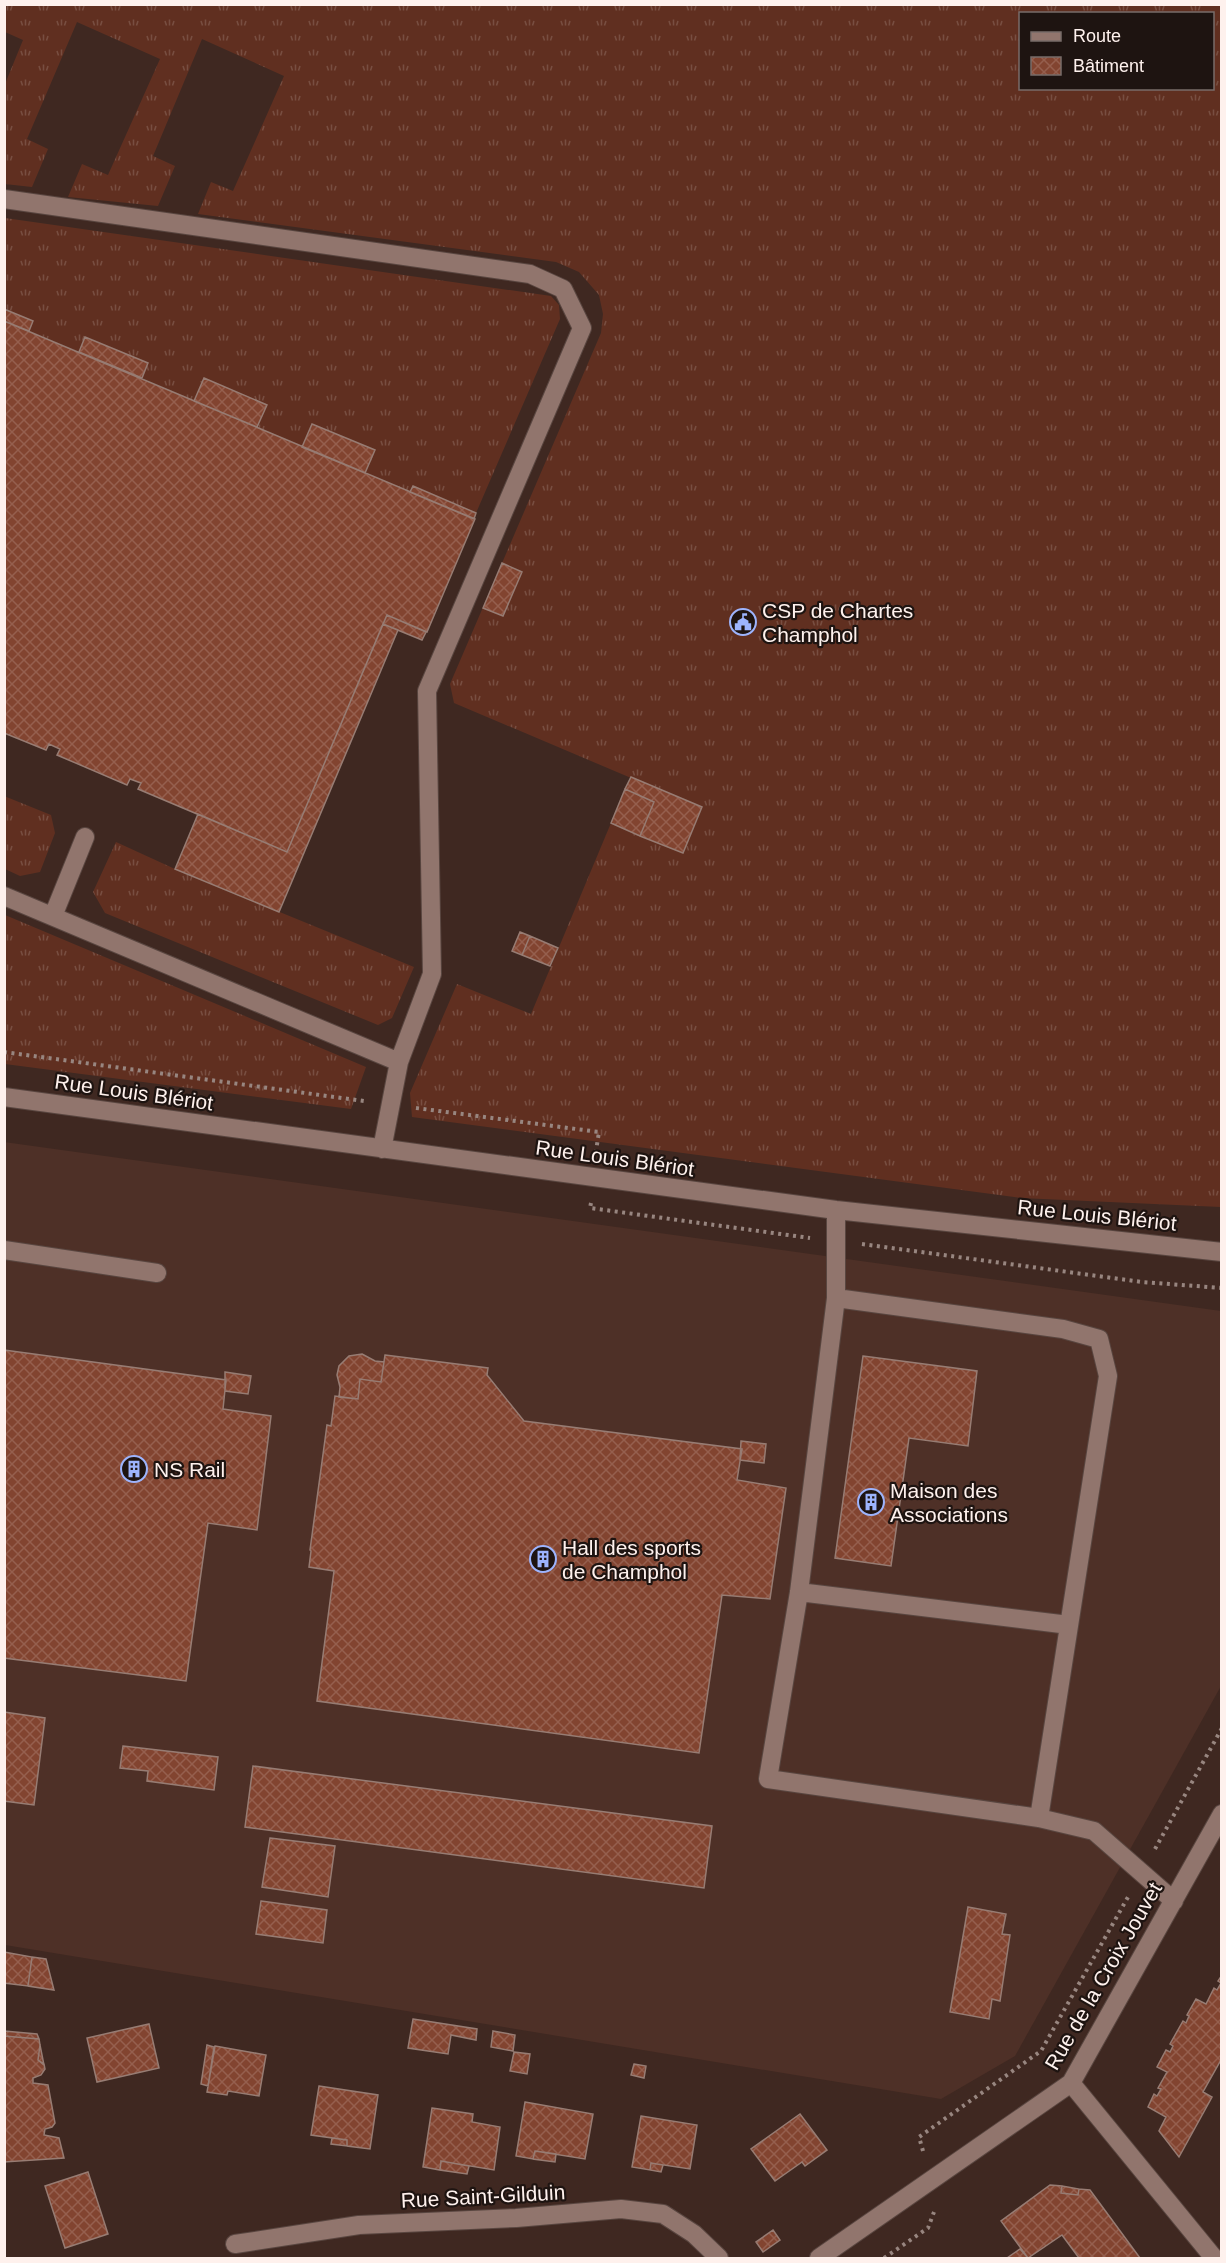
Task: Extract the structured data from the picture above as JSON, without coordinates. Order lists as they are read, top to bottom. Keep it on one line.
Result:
{"streets":{"street":["Rue Louis Blériot","Rue de la Croix Jouvet","Rue Saint-Gilduin"]},"places":{"public building":["CSP de Chartes Champhol"],"building":["NS Rail","Maison des Associations","Hall des sports de Champhol"]},"legend":["Route","Bâtiment"]}
